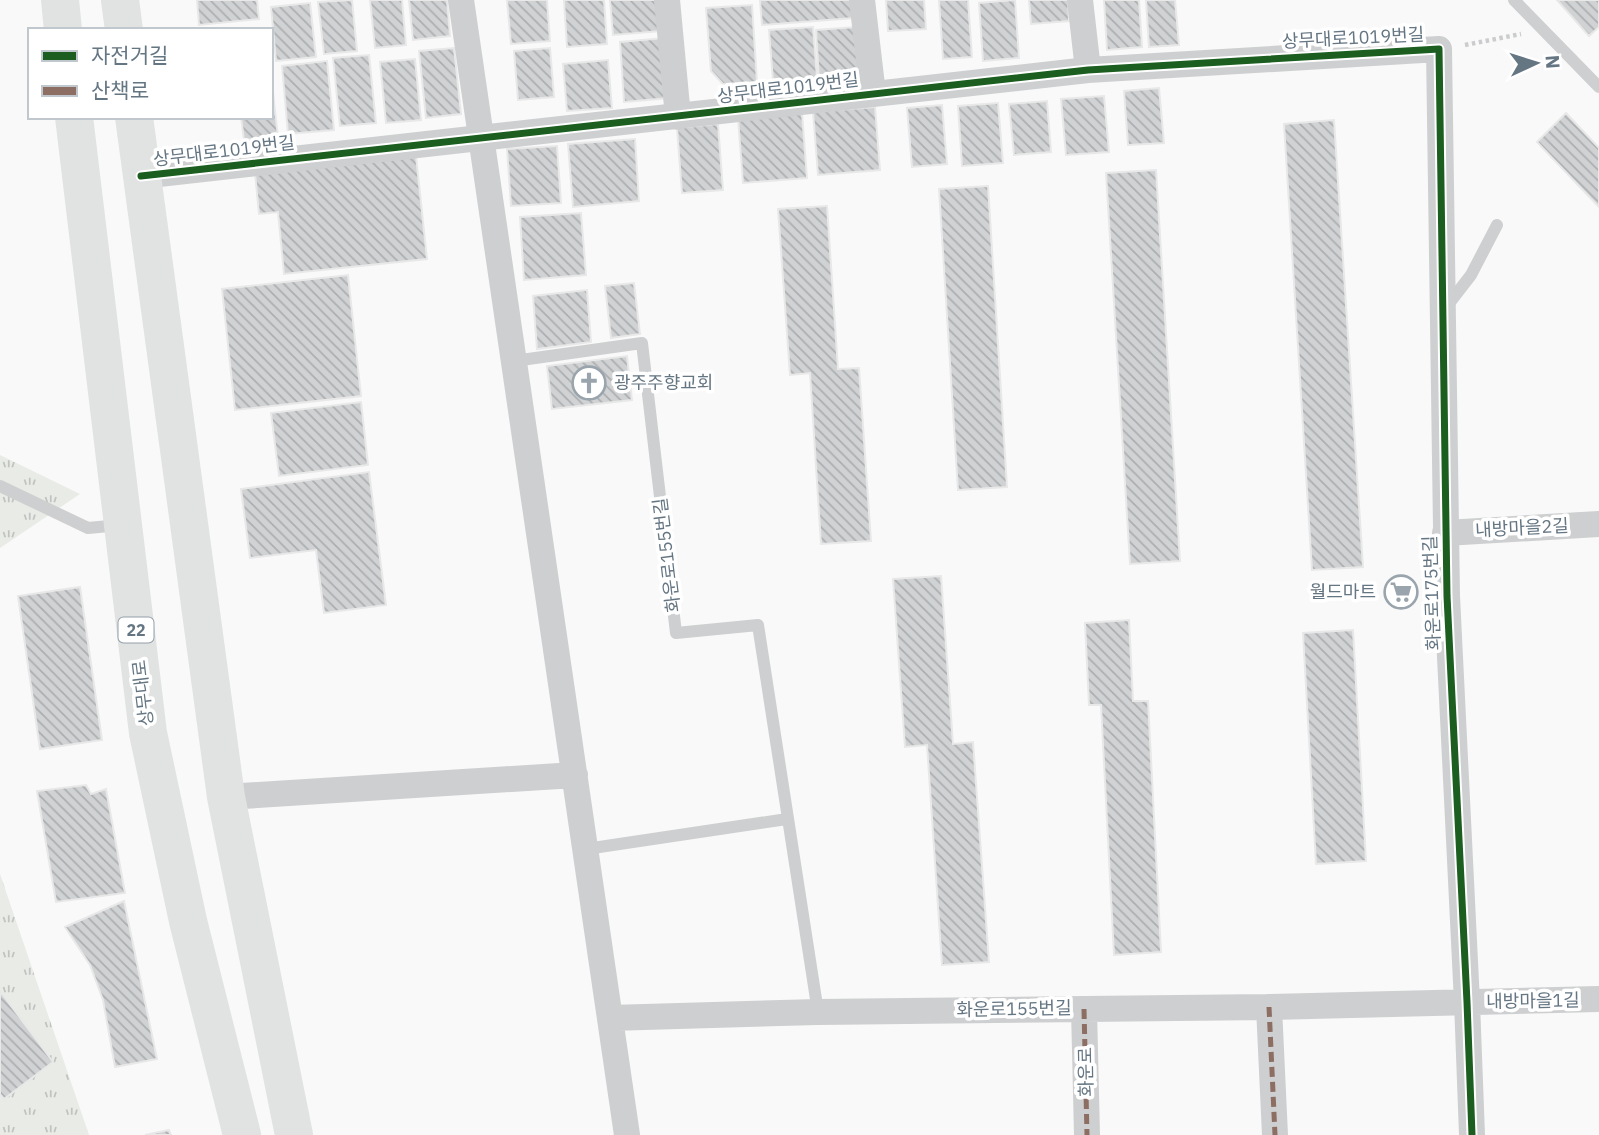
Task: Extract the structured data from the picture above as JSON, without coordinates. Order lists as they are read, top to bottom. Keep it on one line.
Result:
{"streets":{"main road":["22","상무대로"],"street":["상무대로1019번길","내방마을2길","화운로155번길","화운로175번길","내방마을1길","화운로"]},"crossings":[["상무대로1019번길","화운로175번길"],["내방마을2길","화운로175번길"],["화운로155번길","화운로"],["화운로175번길","내방마을1길"]],"places":{"church":["광주주향교회"],"supermarket":["월드마트"]},"legend":["자전거길","산책로"],"north":"right"}
